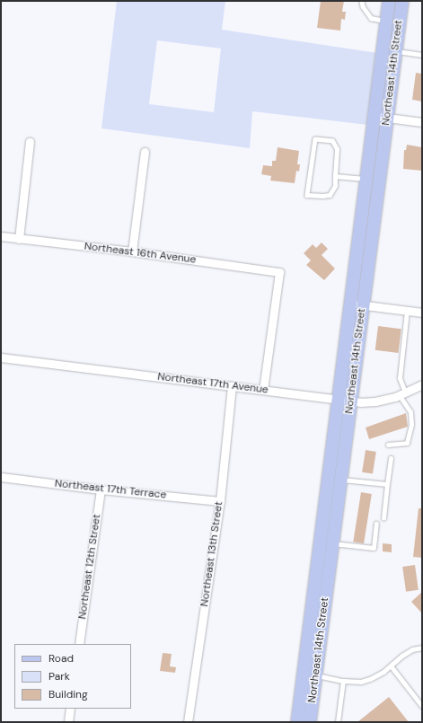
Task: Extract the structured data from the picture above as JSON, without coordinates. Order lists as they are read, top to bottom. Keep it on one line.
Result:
{"streets":{"main road":["Northeast 14th Street"],"street":["Northeast 16th Avenue","Northeast 17th Avenue","Northeast 17th Terrace","Northeast 13th Street","Northeast 12th Street"]},"crossings":[["Northeast 14th Street","Northeast 17th Avenue"],["Northeast 16th Avenue","Northeast 17th Avenue"],["Northeast 17th Avenue","Northeast 13th Street"],["Northeast 17th Terrace","Northeast 13th Street"],["Northeast 17th Terrace","Northeast 12th Street"]],"legend":["Road","Park","Building"]}
